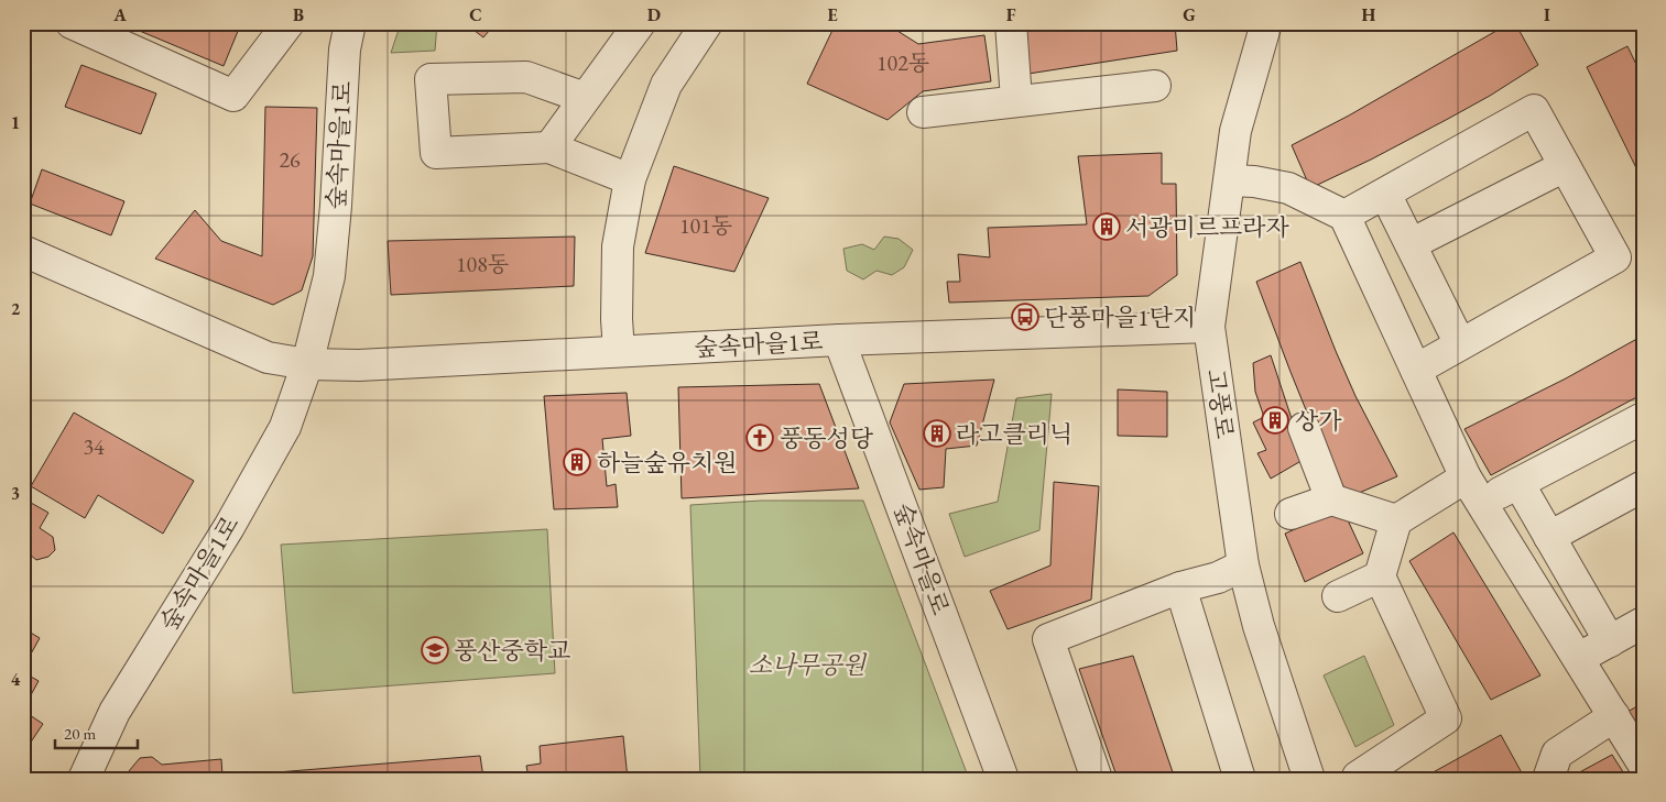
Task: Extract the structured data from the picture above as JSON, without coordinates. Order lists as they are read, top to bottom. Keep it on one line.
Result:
{"streets":{"street":["숲속마을1로","고풍로","숲속마을로"]},"crossings":[["숲속마을1로","고풍로"],["숲속마을1로","숲속마을로"]],"parks":["소나무공원"],"places":{"building":["서광미르프라자","상가","라고클리닉","하늘숲유치원"],"bus stop":["단풍마을1단지"],"church":["풍동성당"],"school or university":["풍산중학교"]},"house_numbers":["102동","26","101동","108동","34"],"scale_bar":"20 m","grid":{"columns":["A","B","C","D","E","F","G","H","I"],"rows":["1","2","3","4"]}}
